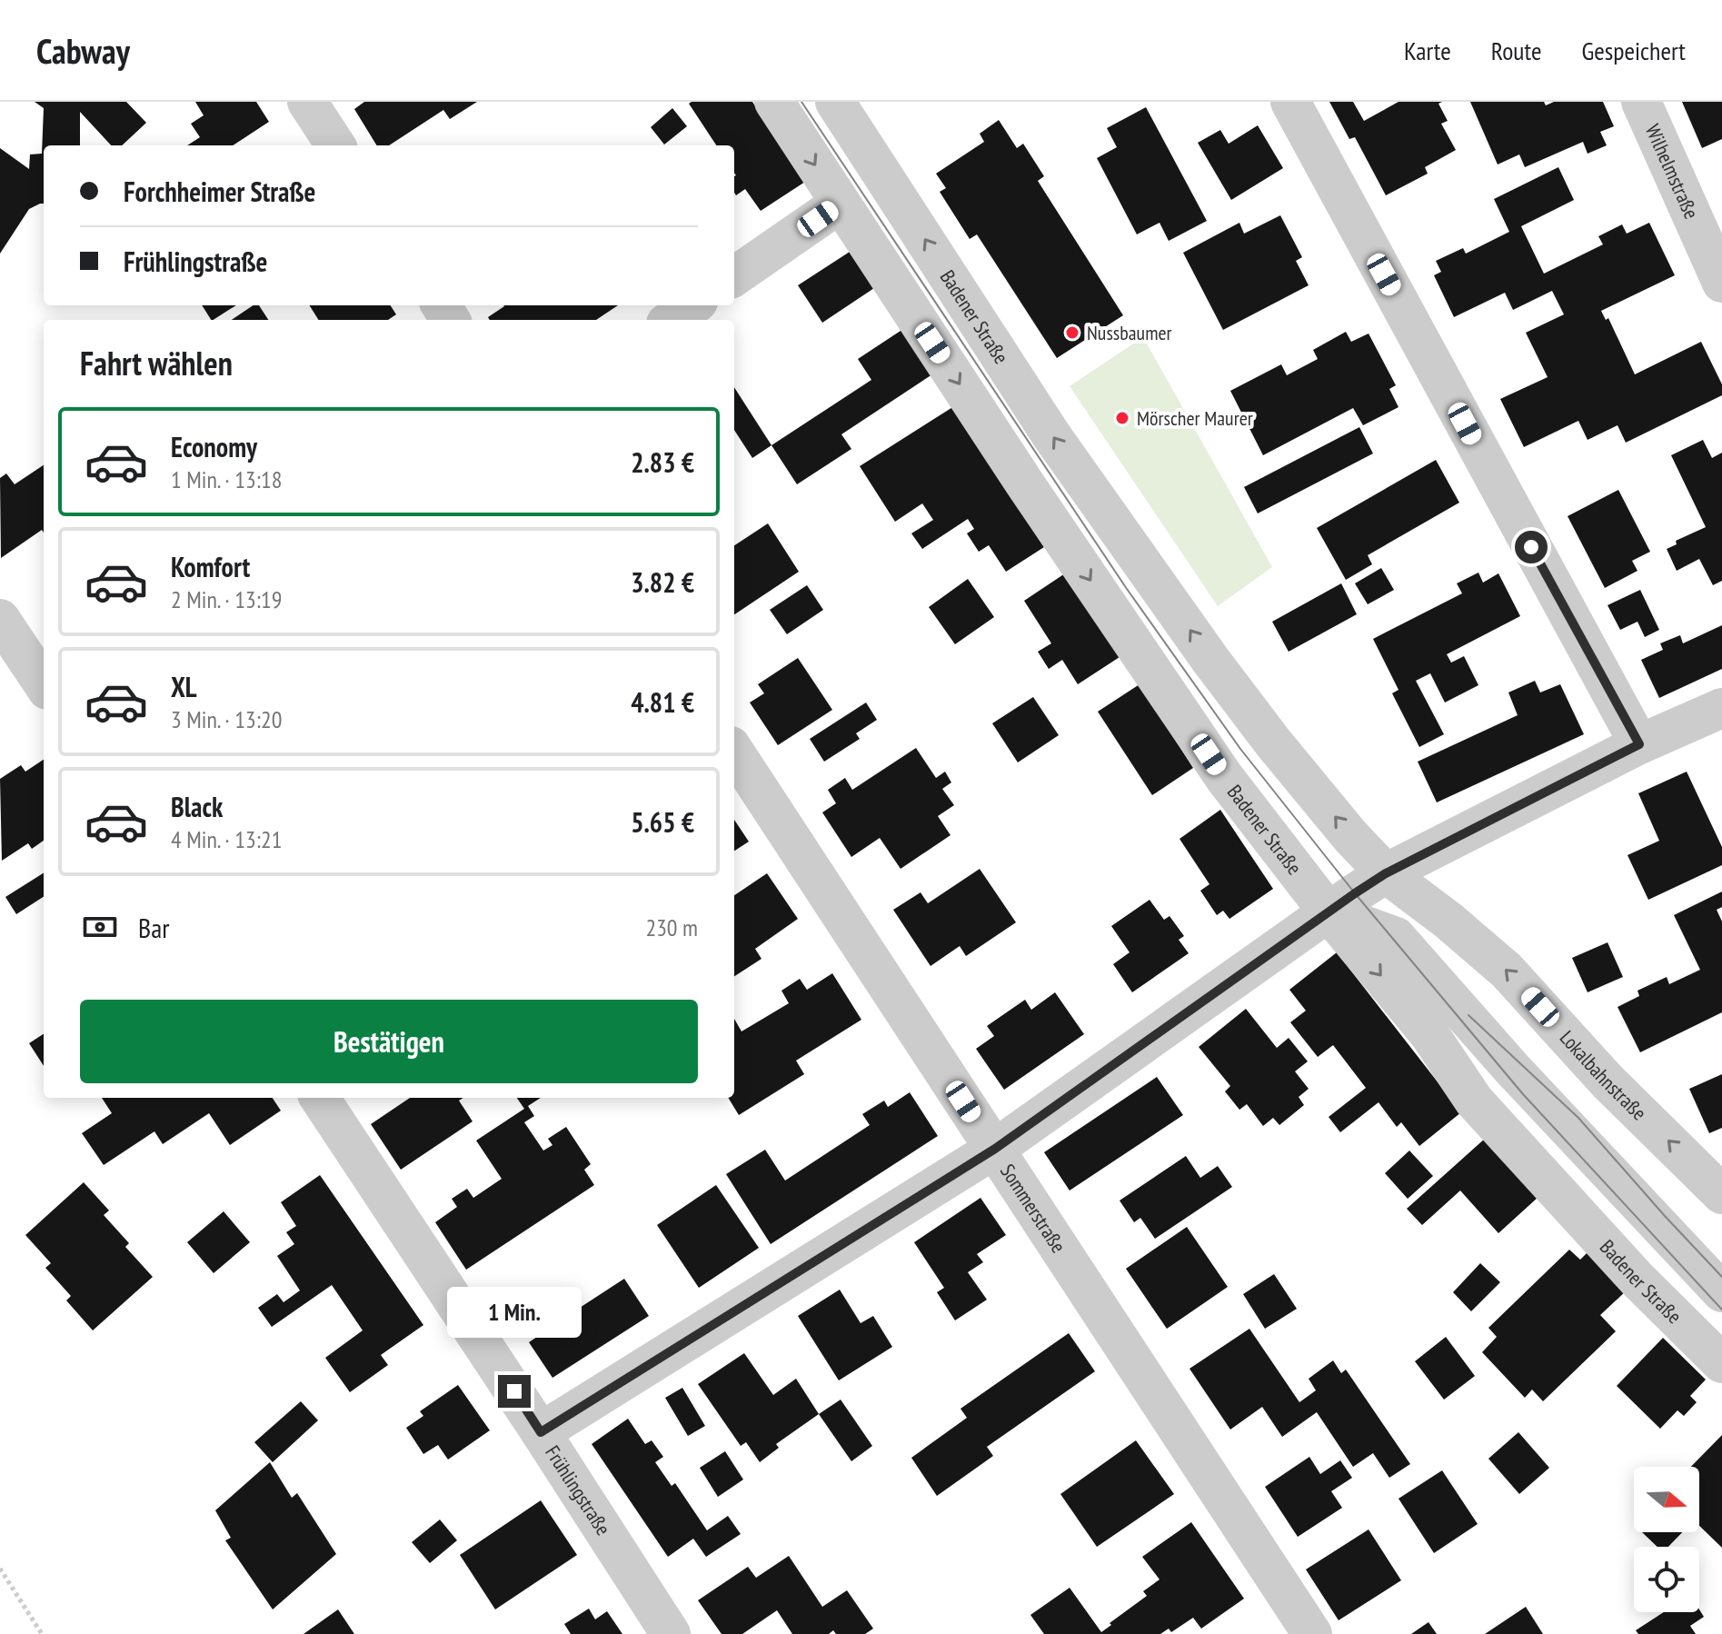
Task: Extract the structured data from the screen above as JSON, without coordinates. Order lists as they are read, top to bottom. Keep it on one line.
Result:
{"streets":{"street":["Wilhelmstraße","Badener Straße","Lokalbahnstraße","Sommerstraße","Frühlingstraße"]},"crossings":[["Badener Straße","Lokalbahnstraße"]],"places":["Nussbaumer","Mörscher Maurer"],"north":"right","page":{"header":"Cabway","nav":["Karte","Route","Gespeichert"],"banner":["Forchheimer Straße","Frühlingstraße"],"heading":"Fahrt wählen","list":[{"name":"Economy","note":"1 Min. · 13:18","value":"2.83 €"},{"name":"Komfort","note":"2 Min. · 13:19","value":"3.82 €"},{"name":"XL","note":"3 Min. · 13:20","value":"4.81 €"},{"name":"Black","note":"4 Min. · 13:21","value":"5.65 €"}],"pay":["Bar","230 m"],"buttons":"Bestätigen","bubble":"1 Min."}}
